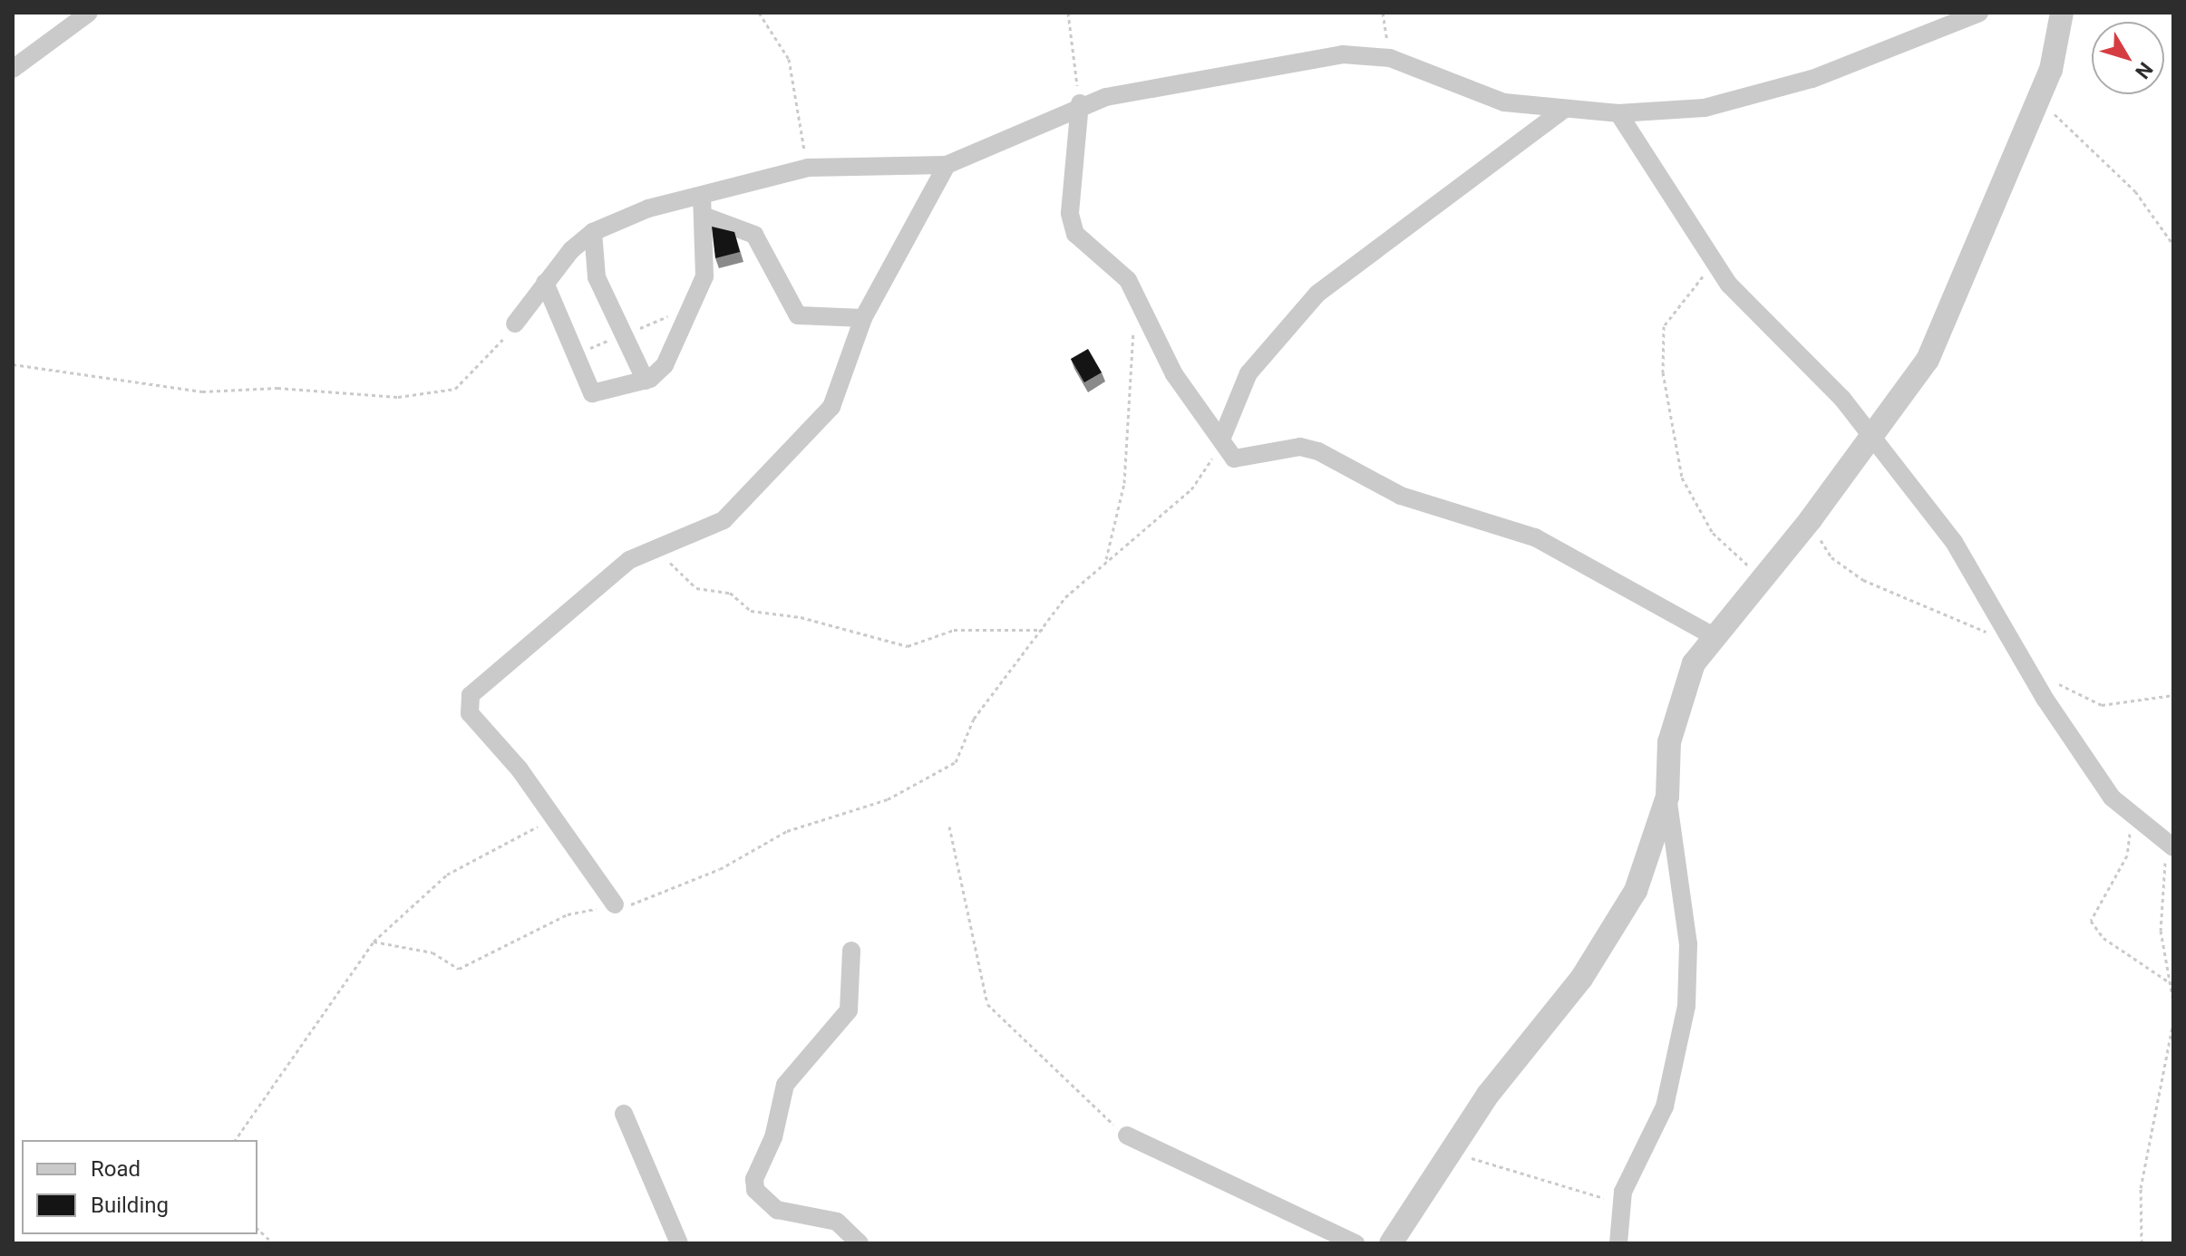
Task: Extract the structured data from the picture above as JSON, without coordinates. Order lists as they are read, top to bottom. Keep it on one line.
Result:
{"legend":["Road","Building"],"north":"bottom right"}
